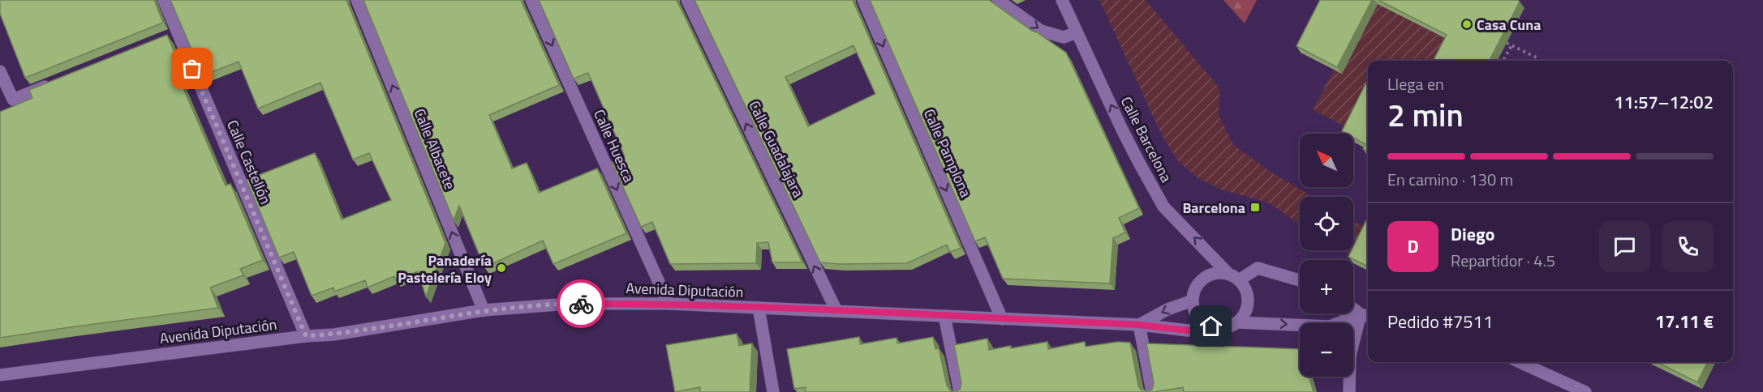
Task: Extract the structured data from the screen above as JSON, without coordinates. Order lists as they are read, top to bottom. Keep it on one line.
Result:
{"streets":{"street":["Calle Barcelona","Calle Huesca","Calle Albacete","Calle Guadalajara","Calle Pamplona","Calle Castellón","Avenida Diputación"]},"crossings":[["Calle Barcelona","Avenida Diputación"],["Calle Huesca","Avenida Diputación"],["Calle Albacete","Avenida Diputación"],["Calle Guadalajara","Avenida Diputación"],["Calle Pamplona","Avenida Diputación"],["Calle Castellón","Avenida Diputación"]],"one_way":["Calle Barcelona","Calle Huesca","Calle Albacete","Calle Guadalajara","Calle Pamplona"],"places":{"other":["Casa Cuna","Panadería Pastelería Eloy"],"transit":["Barcelona"]},"north":"top left","page":{"heading":["2 min","Llega en","11:57–12:02"],"panel":["Diego","Repartidor · 4.5","Pedido #7511","17.11 €"],"map_buttons":["+","−"],"bar":"En camino · 130 m","round":"D"}}
